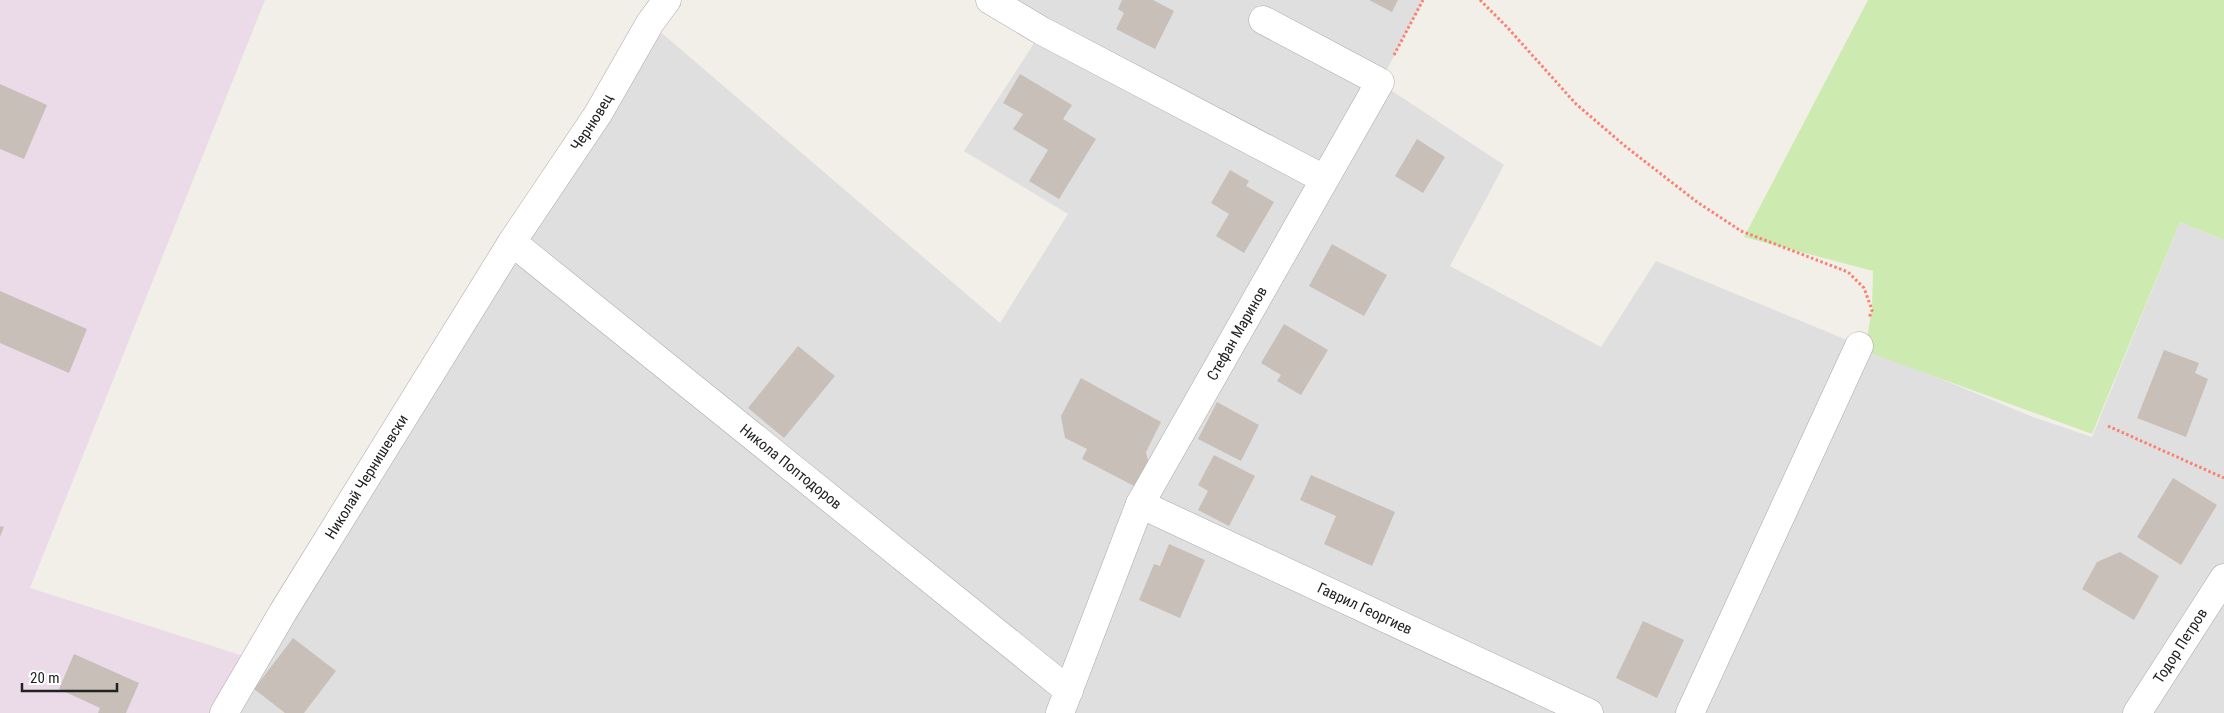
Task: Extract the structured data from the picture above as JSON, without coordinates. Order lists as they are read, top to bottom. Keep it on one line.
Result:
{"streets":{"street":["Чернювец","Стефан Маринов","Никола Поптодоров","Николай Чернишевски","Гаврил Георгиев","Тодор Петров"]},"crossings":[["Чернювец","Никола Поптодоров"],["Чернювец","Николай Чернишевски"],["Стефан Маринов","Никола Поптодоров"],["Стефан Маринов","Гаврил Георгиев"],["Никола Поптодоров","Николай Чернишевски"]],"scale_bar":"20 m"}
